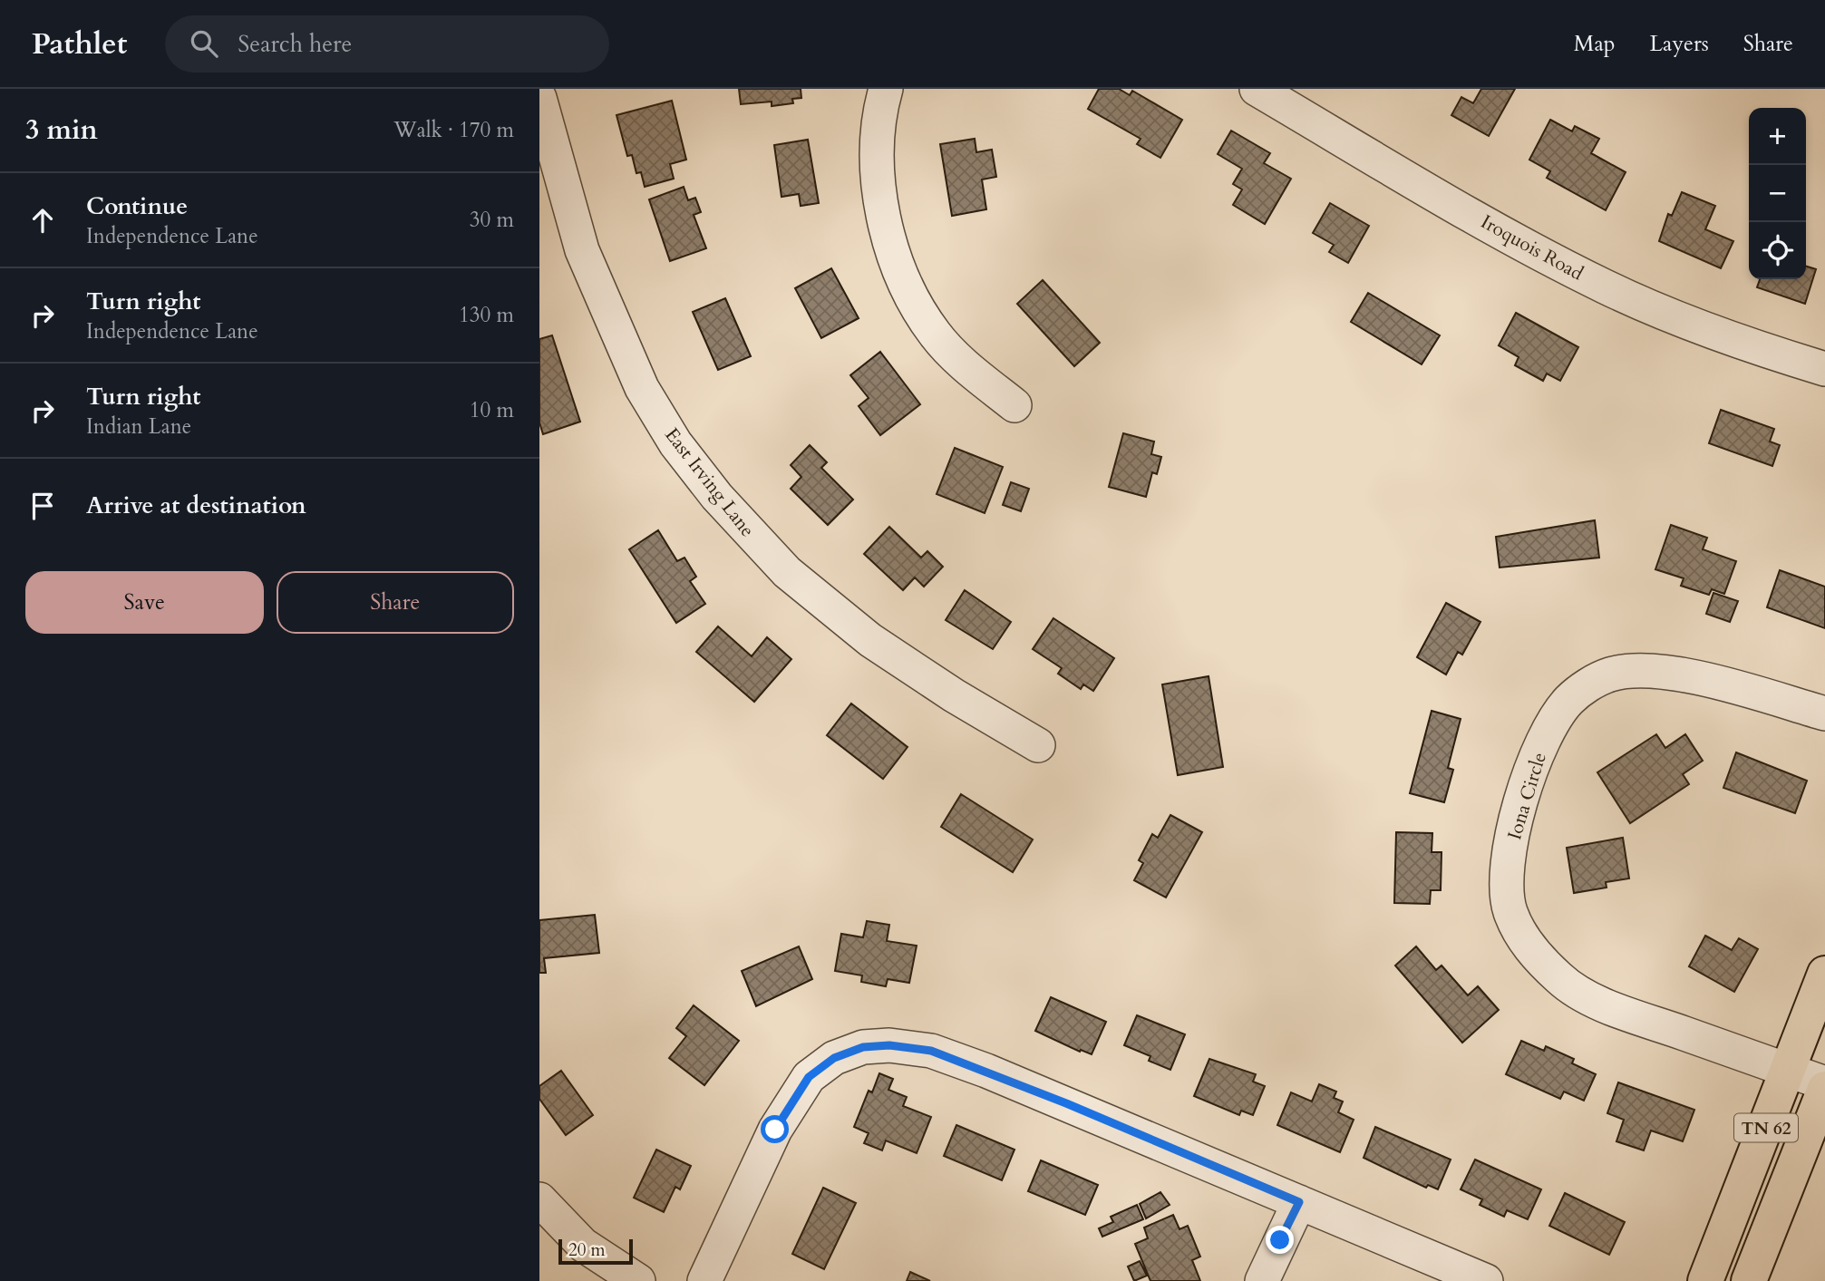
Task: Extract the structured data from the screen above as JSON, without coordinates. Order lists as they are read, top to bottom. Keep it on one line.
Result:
{"streets":{"highway":["TN 62"],"street":["Iroquois Road","East Irving Lane","Iona Circle"]},"crossings":[["Iona Circle","TN 62"]],"scale_bar":"20 m","page":{"header":"Pathlet","search":"Search here","nav":["Map","Layers","Share"],"heading":["3 min","Walk · 170 m"],"map_buttons":["+","−"],"list":[["Continue","Independence Lane","30 m"],["Turn right","Independence Lane","130 m"],["Turn right","Indian Lane","10 m"],"Arrive at destination"],"buttons":["Save","Share"],"scale":"20 m"}}
